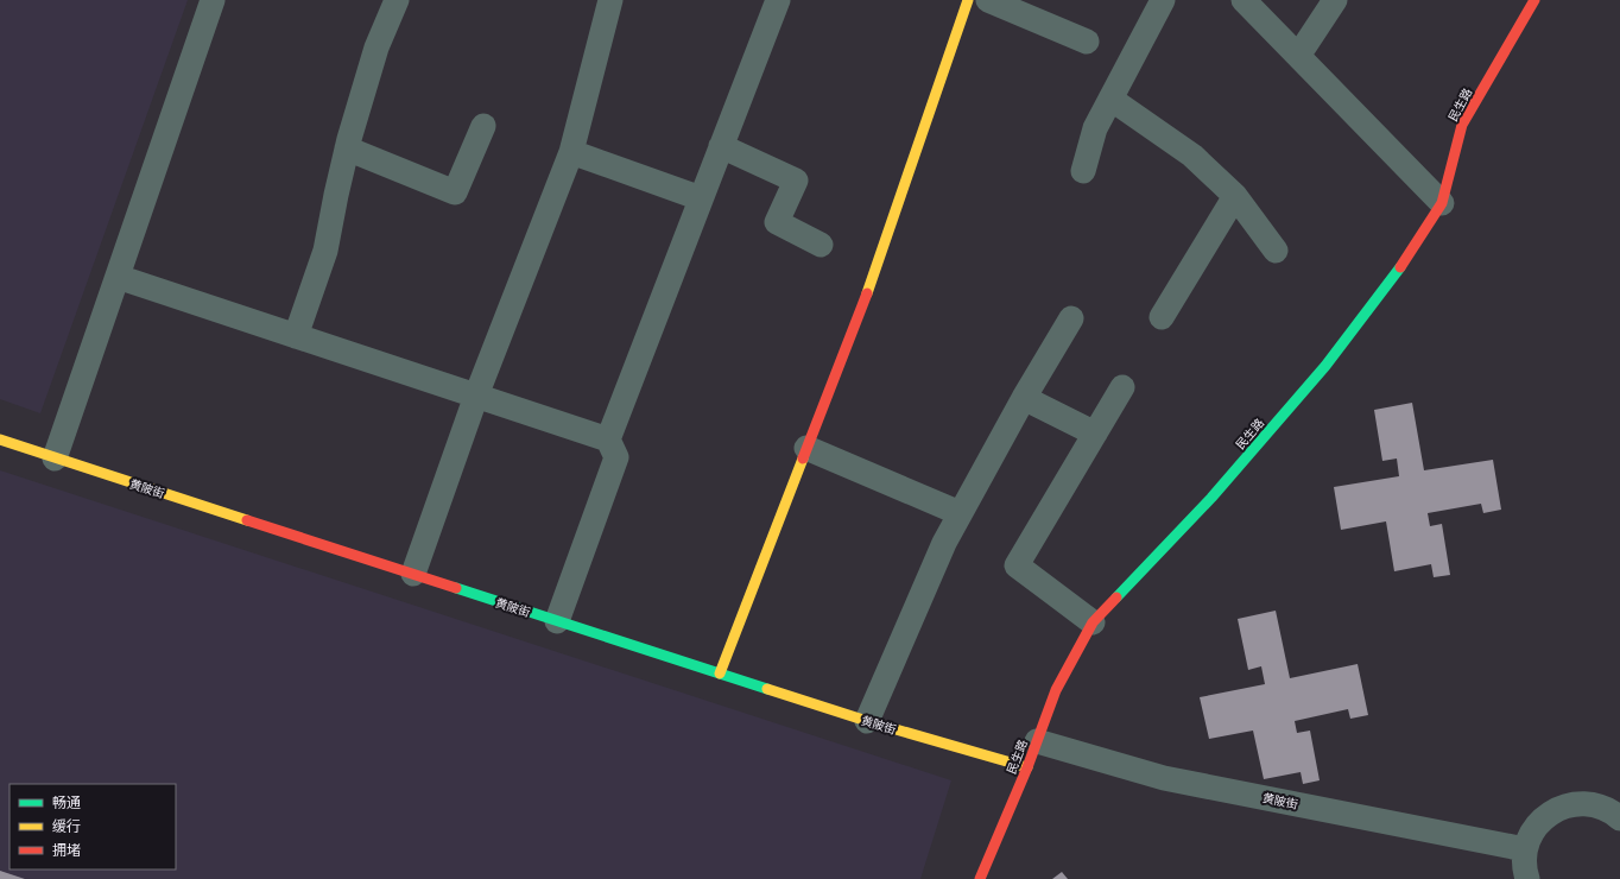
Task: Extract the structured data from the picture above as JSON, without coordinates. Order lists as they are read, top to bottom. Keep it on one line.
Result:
{"streets":{"street":["民生路","黄陂街"]},"crossings":[["民生路","黄陂街"]],"legend":["畅通","缓行","拥堵"]}
